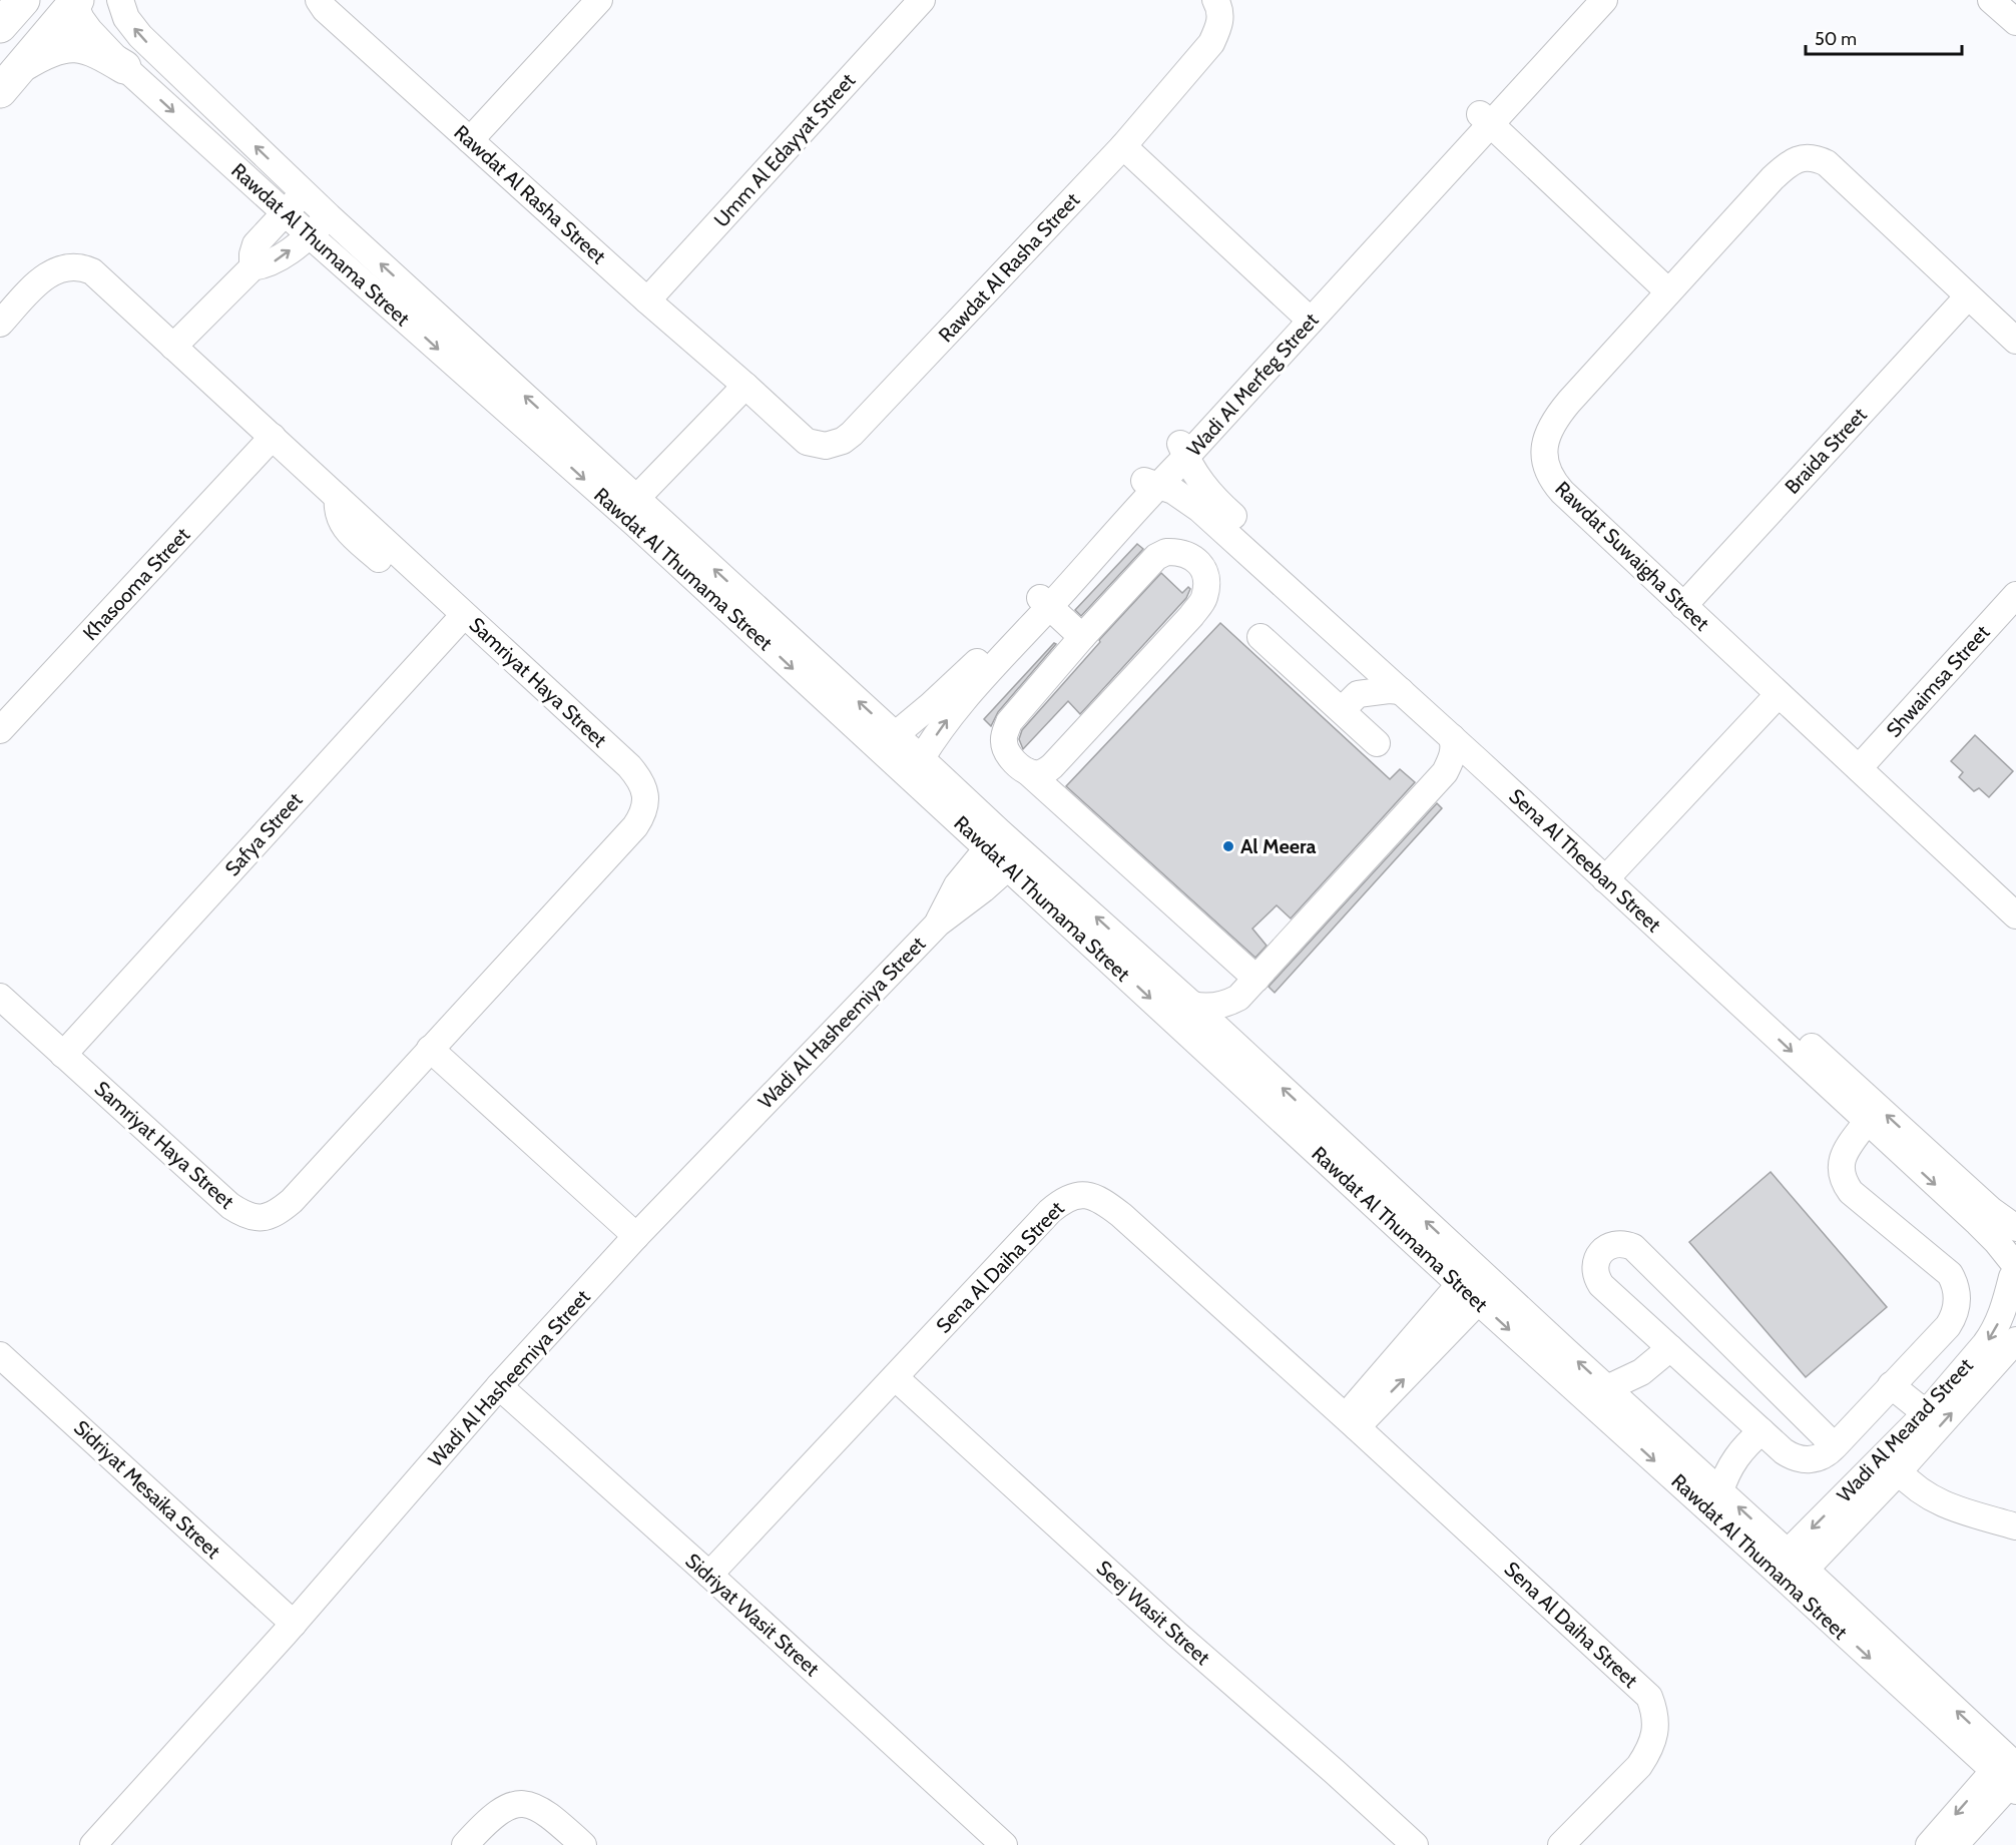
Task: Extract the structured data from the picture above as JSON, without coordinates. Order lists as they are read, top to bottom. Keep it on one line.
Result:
{"streets":{"street":["Umm Al Edayyat Street","Rawdat Al Rasha Street","Rawdat Al Thumama Street","Wadi Al Merfeg Street","Braida Street","Rawdat Suwaigha Street","Khasooma Street","Shwaimsa Street","Samriyat Haya Street","Safya Street","Sena Al Theeban Street","Wadi Al Hasheemiya Street","Sena Al Daiha Street","Wadi Al Mearad Street","Sidriyat Mesaika Street","Seej Wasit Street","Sidriyat Wasit Street"]},"crossings":[["Umm Al Edayyat Street","Rawdat Al Rasha Street"],["Rawdat Al Thumama Street","Wadi Al Merfeg Street"],["Rawdat Al Thumama Street","Wadi Al Hasheemiya Street"],["Rawdat Al Thumama Street","Wadi Al Mearad Street"],["Wadi Al Merfeg Street","Sena Al Theeban Street"],["Braida Street","Rawdat Suwaigha Street"],["Rawdat Suwaigha Street","Shwaimsa Street"],["Khasooma Street","Samriyat Haya Street"],["Samriyat Haya Street","Safya Street"],["Sena Al Theeban Street","Wadi Al Mearad Street"],["Wadi Al Hasheemiya Street","Sidriyat Mesaika Street"],["Wadi Al Hasheemiya Street","Sidriyat Wasit Street"],["Sena Al Daiha Street","Seej Wasit Street"],["Sena Al Daiha Street","Sidriyat Wasit Street"]],"places":["Al Meera"],"scale_bar":"50 m"}
